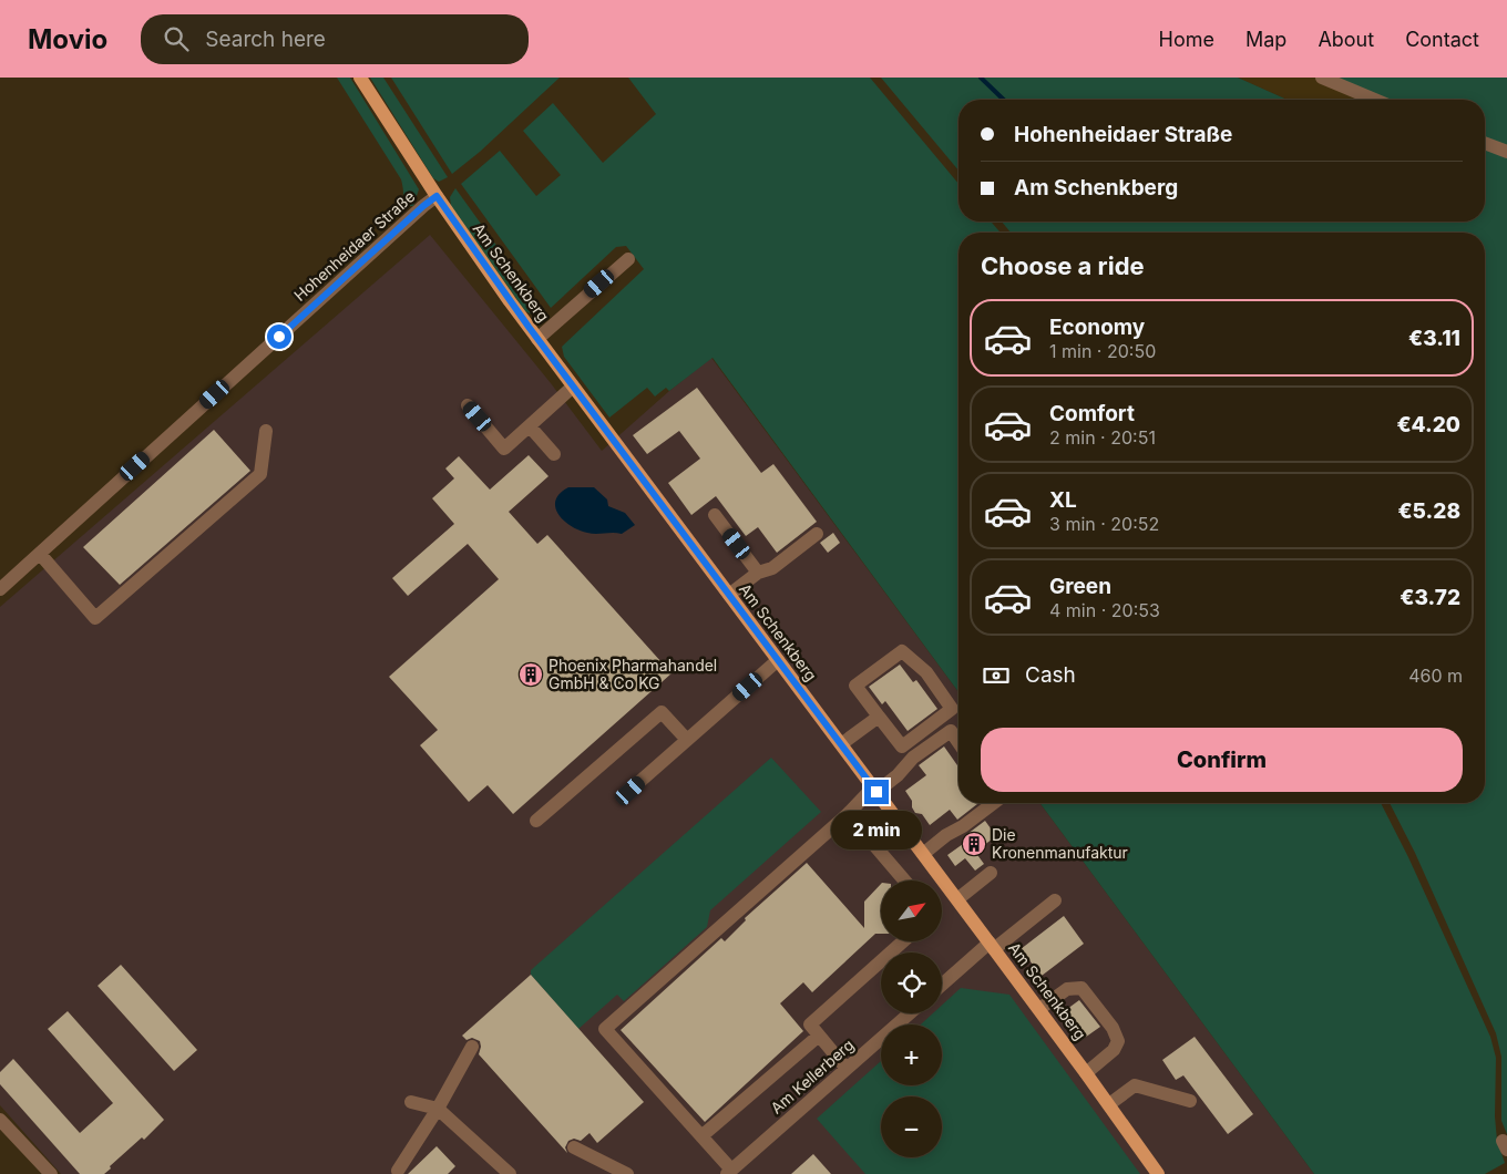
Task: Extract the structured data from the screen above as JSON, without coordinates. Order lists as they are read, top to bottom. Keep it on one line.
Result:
{"streets":{"main road":["Am Schenkberg"],"street":["Hohenheidaer Straße","Am Kellerberg"]},"crossings":[["Hohenheidaer Straße","Am Schenkberg"]],"places":{"building":["Phoenix Pharmahandel GmbH & Co KG","Die Kronenmanufaktur"]},"north":"top right","page":{"header":"Movio","search":"Search here","nav":["Home","Map","About","Contact"],"banner":["Hohenheidaer Straße","Am Schenkberg"],"heading":"Choose a ride","list":[{"name":"Economy","note":"1 min · 20:50","value":"€3.11"},{"name":"Comfort","note":"2 min · 20:51","value":"€4.20"},{"name":"XL","note":"3 min · 20:52","value":"€5.28"},{"name":"Green","note":"4 min · 20:53","value":"€3.72"}],"pay":["Cash","460 m"],"buttons":"Confirm","bubble":"2 min","map_buttons":["+","−"]}}
